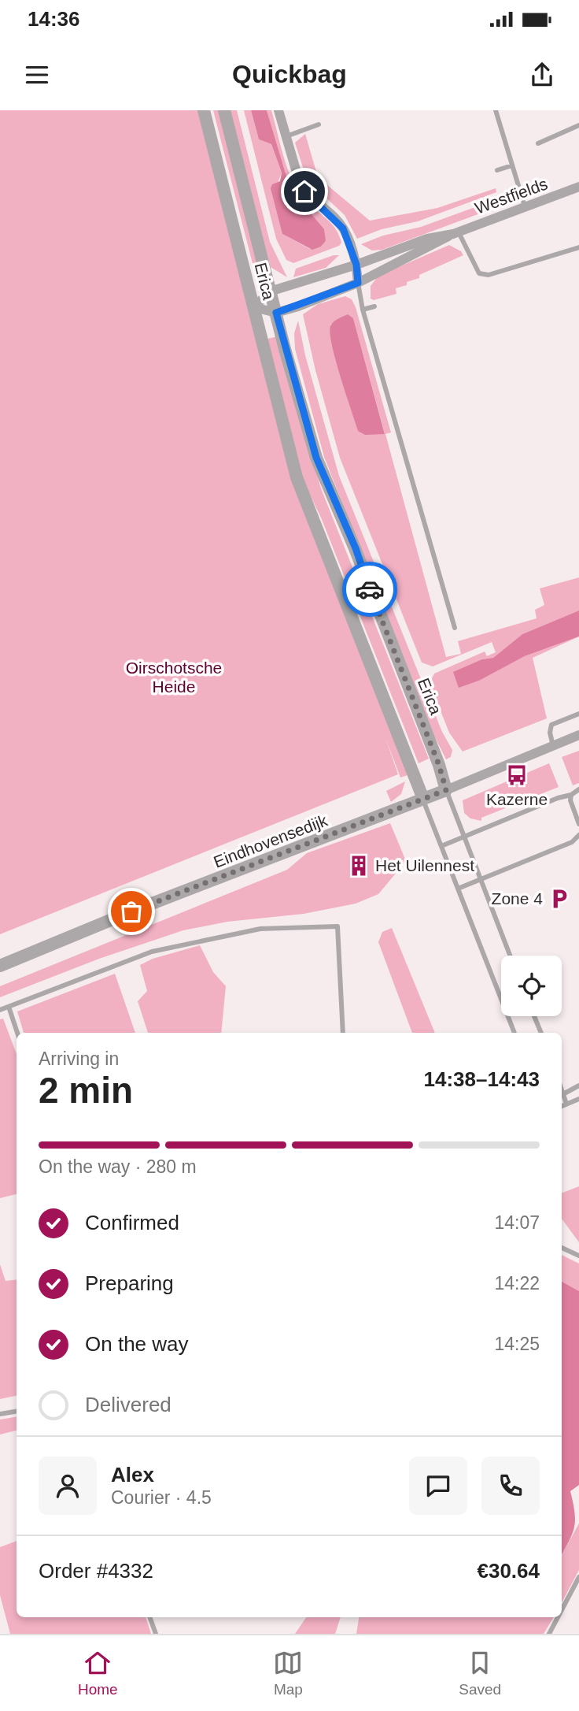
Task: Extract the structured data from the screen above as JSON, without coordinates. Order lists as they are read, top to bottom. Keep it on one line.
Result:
{"streets":{"street":["Westfields","Erica","Eindhovensedijk"]},"crossings":[["Westfields","Erica"],["Erica","Eindhovensedijk"]],"parks":["Oirschotsche Heide"],"places":{"bus stop":["Kazerne"],"building":["Het Uilennest"],"parking":["Zone 4"]},"page":{"status":"14:36","header":"Quickbag","heading":["2 min","Arriving in","14:38–14:43"],"panel":["Alex","Courier · 4.5","Order #4332","€30.64"],"bar":"On the way · 280 m","list":[["Confirmed","14:07"],["Preparing","14:22"],["On the way","14:25"],"Delivered"],"tabs":["Home","Map","Saved"]}}
